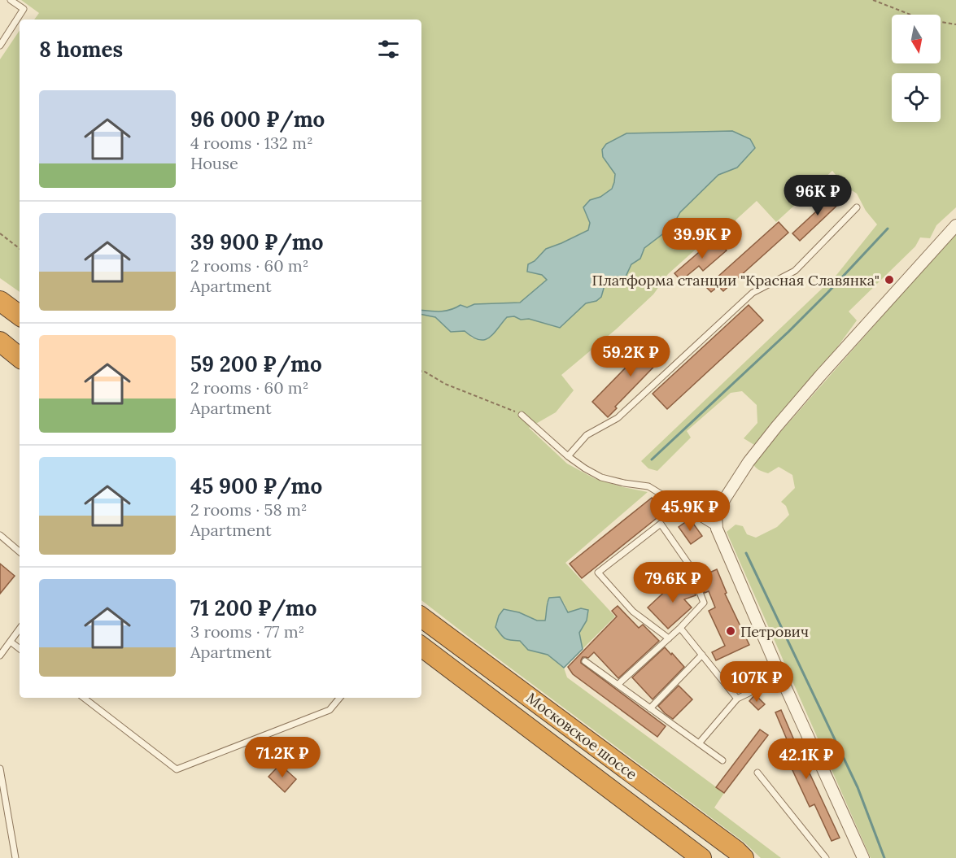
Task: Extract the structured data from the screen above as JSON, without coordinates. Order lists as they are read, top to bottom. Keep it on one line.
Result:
{"streets":{"highway":["Московское шоссе"]},"places":["Платформа станции \"Красная Славянка\"","Петрович"],"north":"bottom","page":{"heading":"8 homes","list":[{"name":"96 000 ₽/mo","note":"4 rooms · 132 m² · House"},{"name":"39 900 ₽/mo","note":"2 rooms · 60 m² · Apartment"},{"name":"59 200 ₽/mo","note":"2 rooms · 60 m² · Apartment"},{"name":"45 900 ₽/mo","note":"2 rooms · 58 m² · Apartment"},{"name":"71 200 ₽/mo","note":"3 rooms · 77 m² · Apartment"}],"price":["96K ₽","39.9K ₽","59.2K ₽","45.9K ₽","79.6K ₽","107K ₽","71.2K ₽","42.1K ₽"]}}
